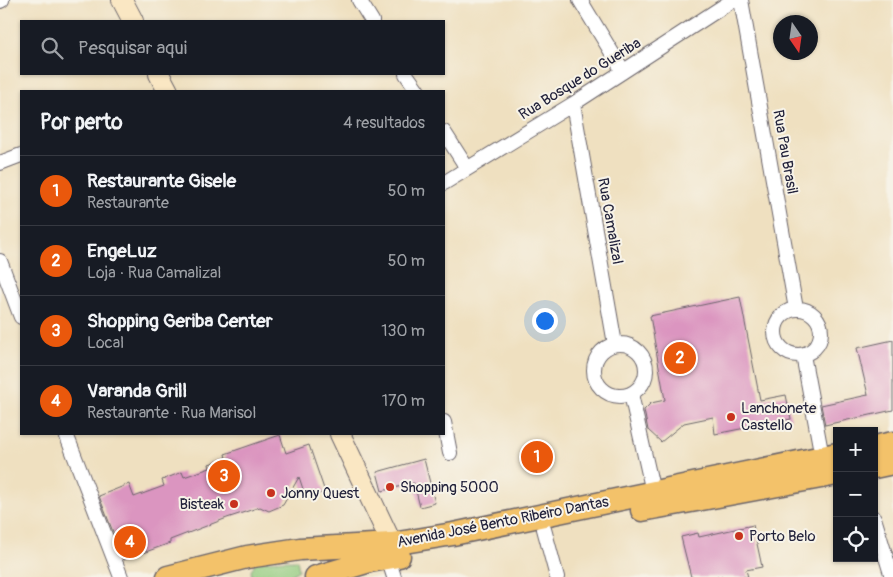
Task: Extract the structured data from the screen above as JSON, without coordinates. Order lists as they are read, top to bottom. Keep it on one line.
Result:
{"streets":{"main road":["Avenida José Bento Ribeiro Dantas"],"street":["Rua Bosque do Gueriba","Rua Pau Brasil","Rua Camalizal"]},"crossings":[["Rua Bosque do Gueriba","Rua Camalizal"]],"places":["Lanchonete Castello","Shopping 5000","Jonny Quest","Bisteak","Porto Belo"],"north":"bottom","page":{"search":"Pesquisar aqui","heading":["Por perto","4 resultados"],"list":[{"mark":"1","name":"Restaurante Gisele","note":"Restaurante","value":"50 m"},{"mark":"2","name":"EngeLuz","note":"Loja · Rua Camalizal","value":"50 m"},{"mark":"3","name":"Shopping Geriba Center","note":"Local","value":"130 m"},{"mark":"4","name":"Varanda Grill","note":"Restaurante · Rua Marisol","value":"170 m"}],"pins":["2","1","3","4"],"map_buttons":["+","−"]}}
